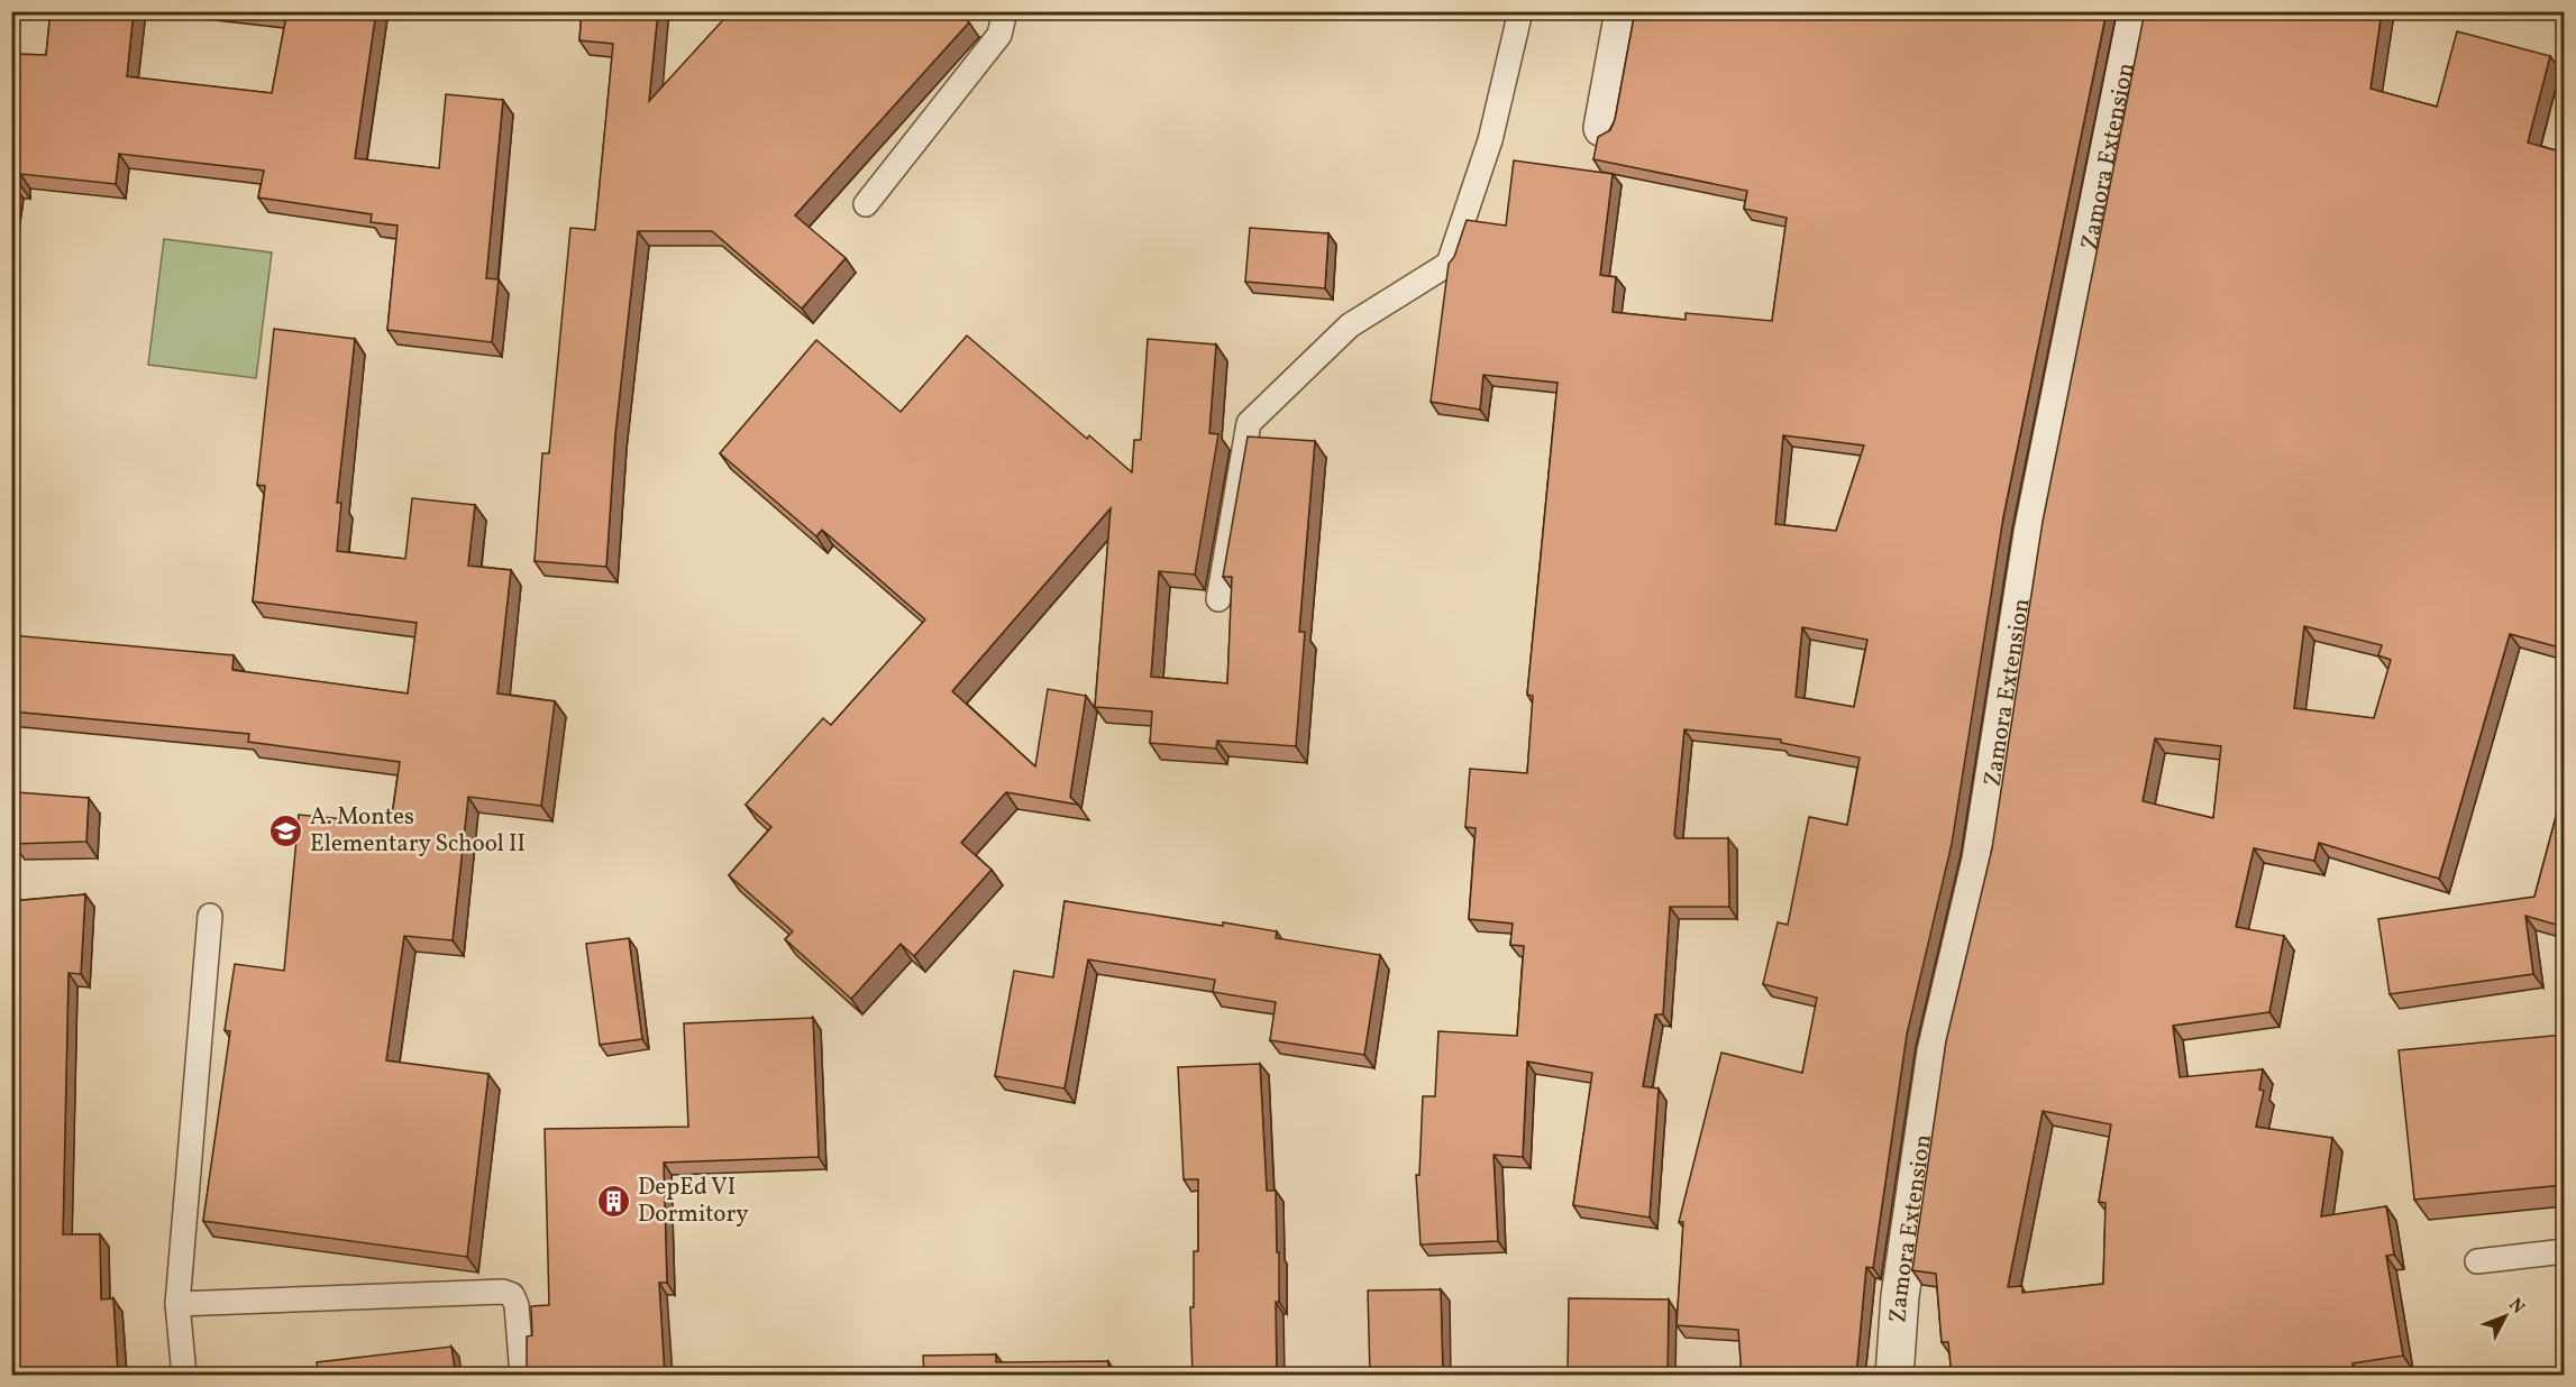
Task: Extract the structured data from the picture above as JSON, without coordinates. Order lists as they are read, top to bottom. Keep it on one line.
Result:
{"streets":{"street":["Zamora Extension"]},"places":{"school or university":["A. Montes Elementary School II"],"building":["DepEd VI Dormitory"]},"north":"top right"}
